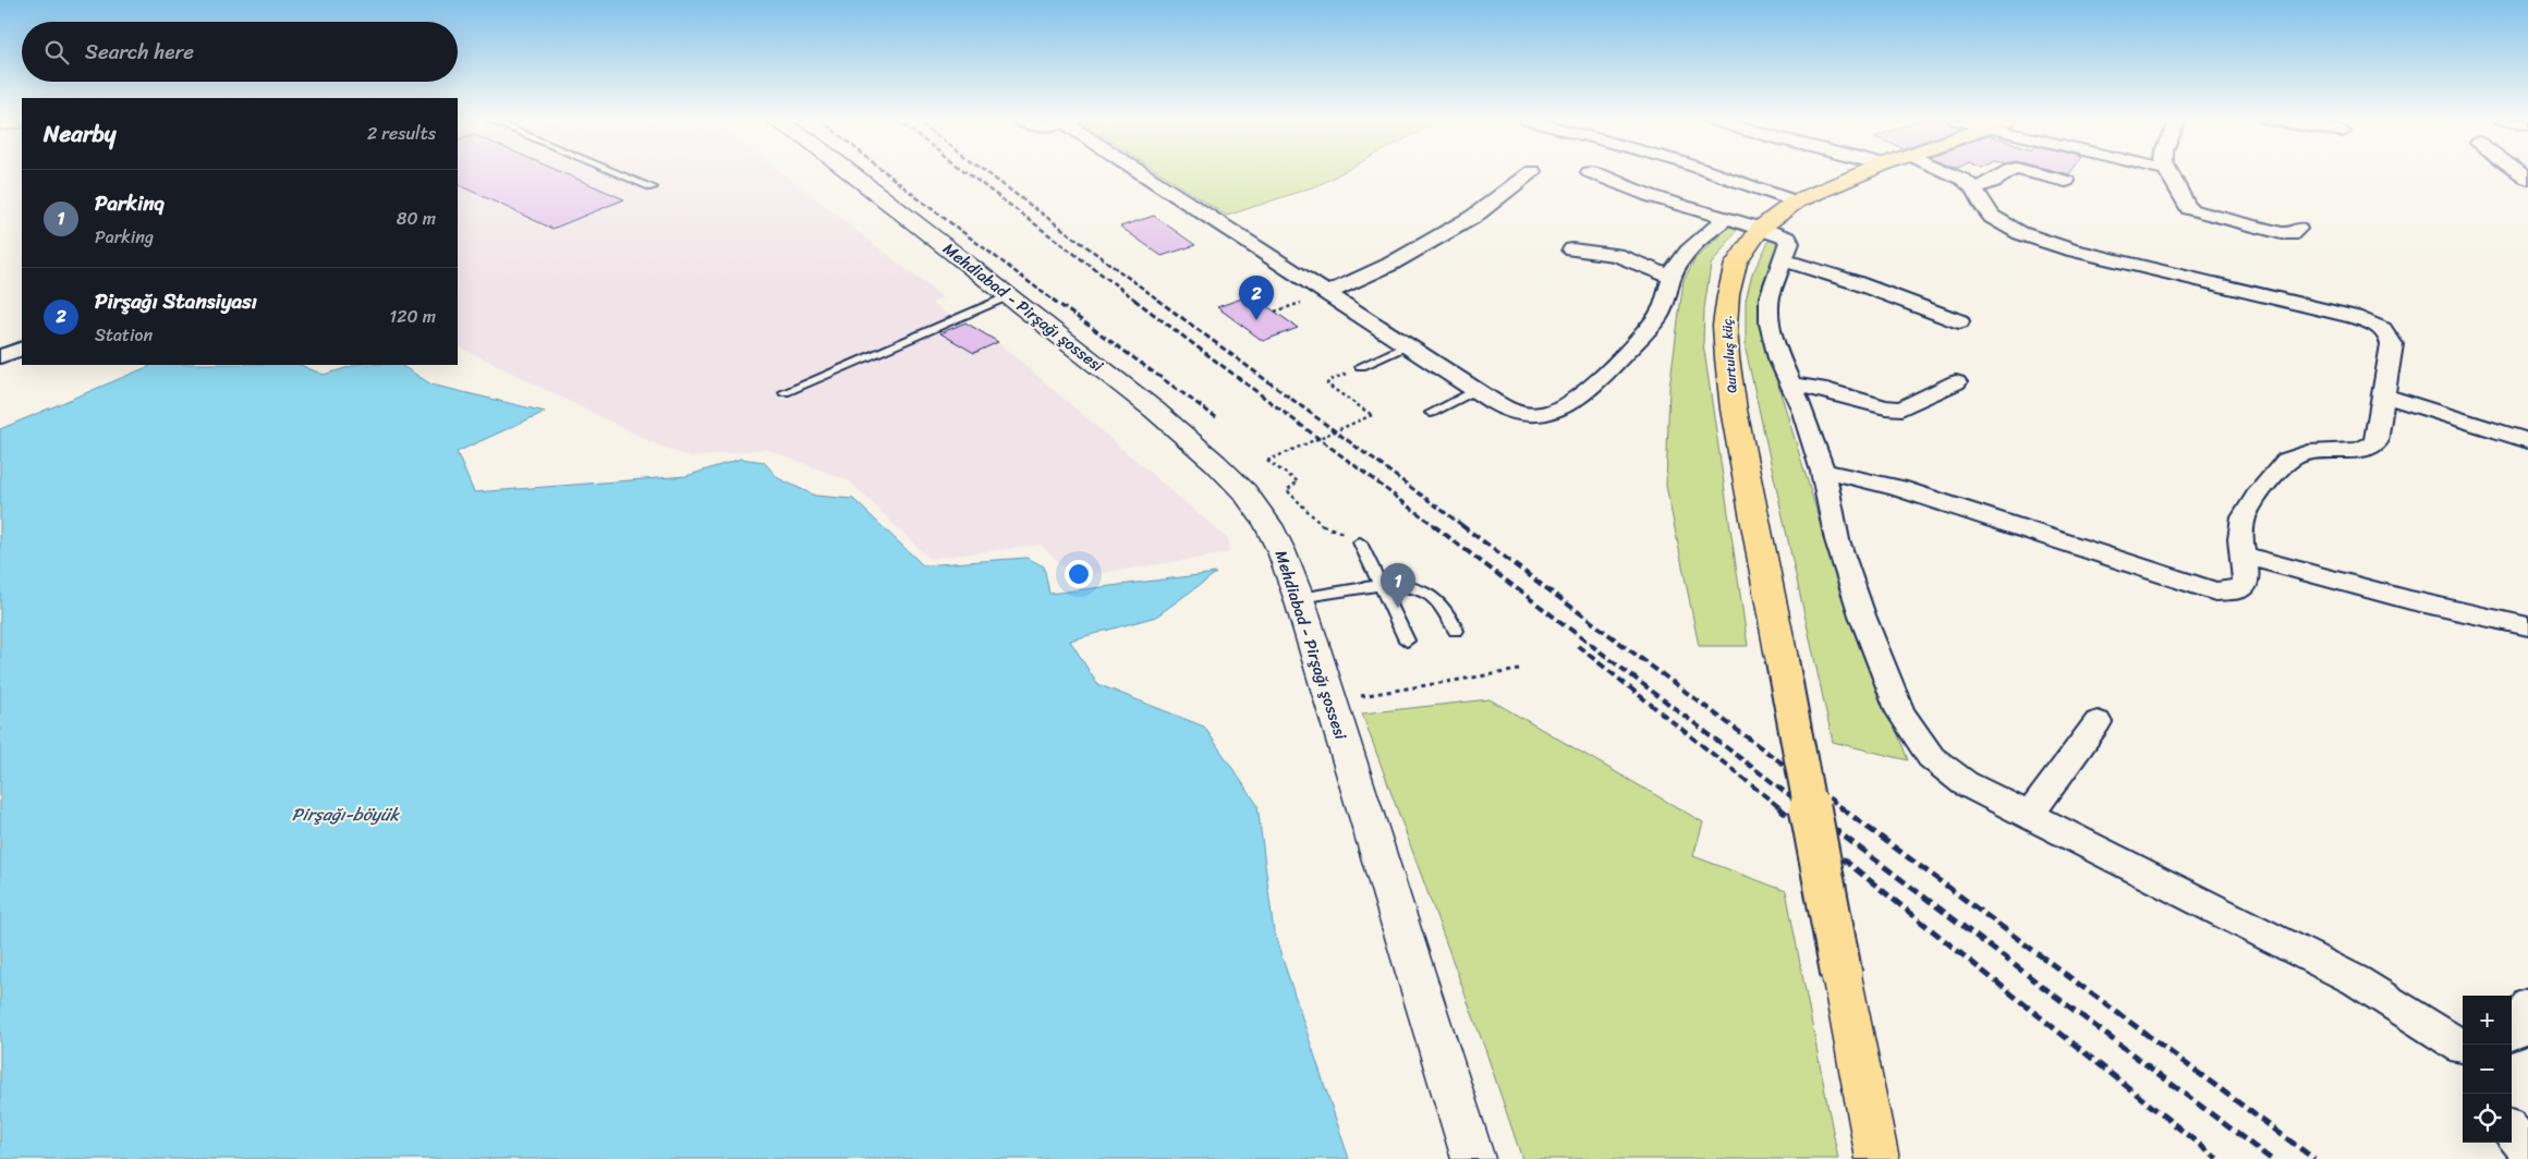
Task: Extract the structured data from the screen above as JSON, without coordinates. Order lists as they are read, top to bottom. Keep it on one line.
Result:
{"streets":{"main road":["Mehdiabad - Pirşağı şossesi","Qurtuluş küç."]},"water":["Pirşağı-böyük"],"page":{"search":"Search here","heading":["Nearby","2 results"],"list":[{"mark":"1","name":"Parkinq","note":"Parking","value":"80 m"},{"mark":"2","name":"Pirşağı Stansiyası","note":"Station","value":"120 m"}],"pins":["2","1"],"map_buttons":["+","−"]}}
